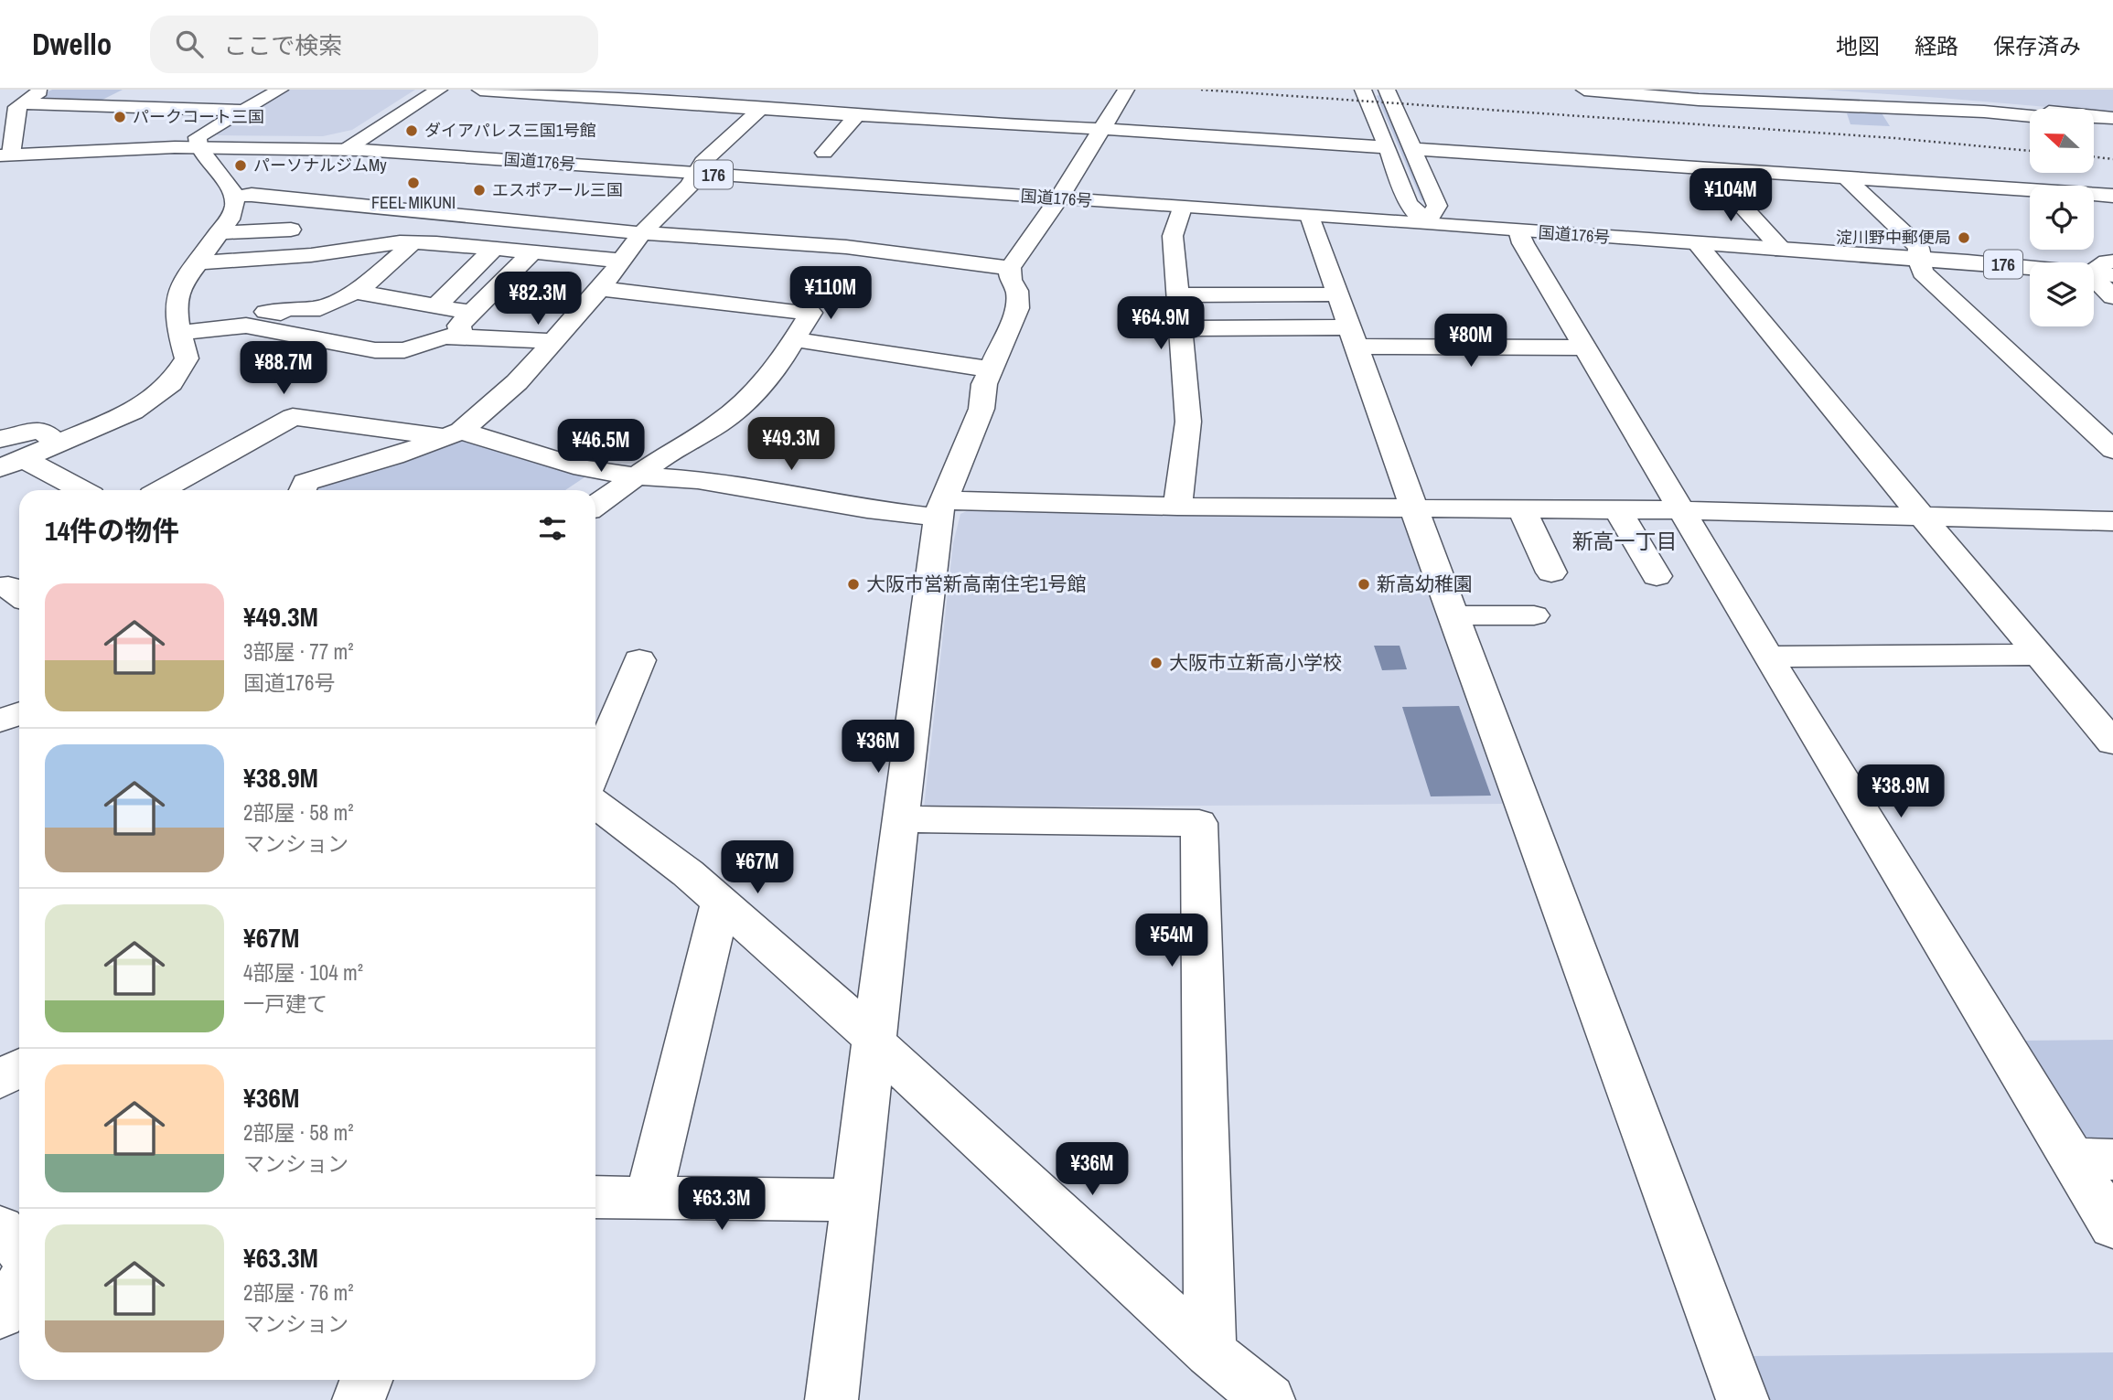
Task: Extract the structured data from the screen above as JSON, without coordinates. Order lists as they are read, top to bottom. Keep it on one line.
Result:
{"streets":{"main road":["国道176号","176"]},"districts":["新高一丁目"],"places":["パークコート三国","ダイアパレス三国1号館","パーソナルジムMy","FEEL MIKUNI","エスポアール三国","淀川野中郵便局","大阪市営新高南住宅1号館","新高幼稚園","大阪市立新高小学校"],"north":"left","page":{"header":"Dwello","search":"ここで検索","nav":["地図","経路","保存済み"],"price":["¥104M","¥110M","¥82.3M","¥64.9M","¥80M","¥88.7M","¥49.3M","¥46.5M","¥36M","¥38.9M","¥67M","¥54M","¥36M","¥63.3M"],"heading":"14件の物件","list":[{"name":"¥49.3M","note":"3部屋 · 77 m² · 国道176号"},{"name":"¥38.9M","note":"2部屋 · 58 m² · マンション"},{"name":"¥67M","note":"4部屋 · 104 m² · 一戸建て"},{"name":"¥36M","note":"2部屋 · 58 m² · マンション"},{"name":"¥63.3M","note":"2部屋 · 76 m² · マンション"}]}}
